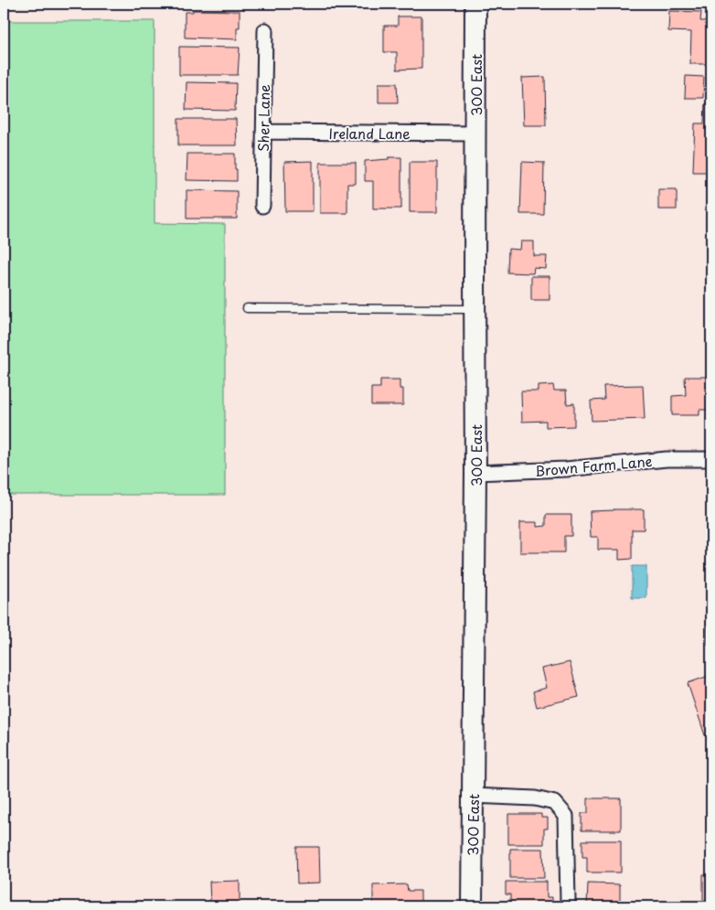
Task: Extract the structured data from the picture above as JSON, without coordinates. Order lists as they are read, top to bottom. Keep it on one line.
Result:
{"streets":{"main road":["300 East"],"street":["Sher Lane","Ireland Lane","Brown Farm Lane"]},"crossings":[["300 East","Ireland Lane"],["300 East","Brown Farm Lane"],["Sher Lane","Ireland Lane"]]}
